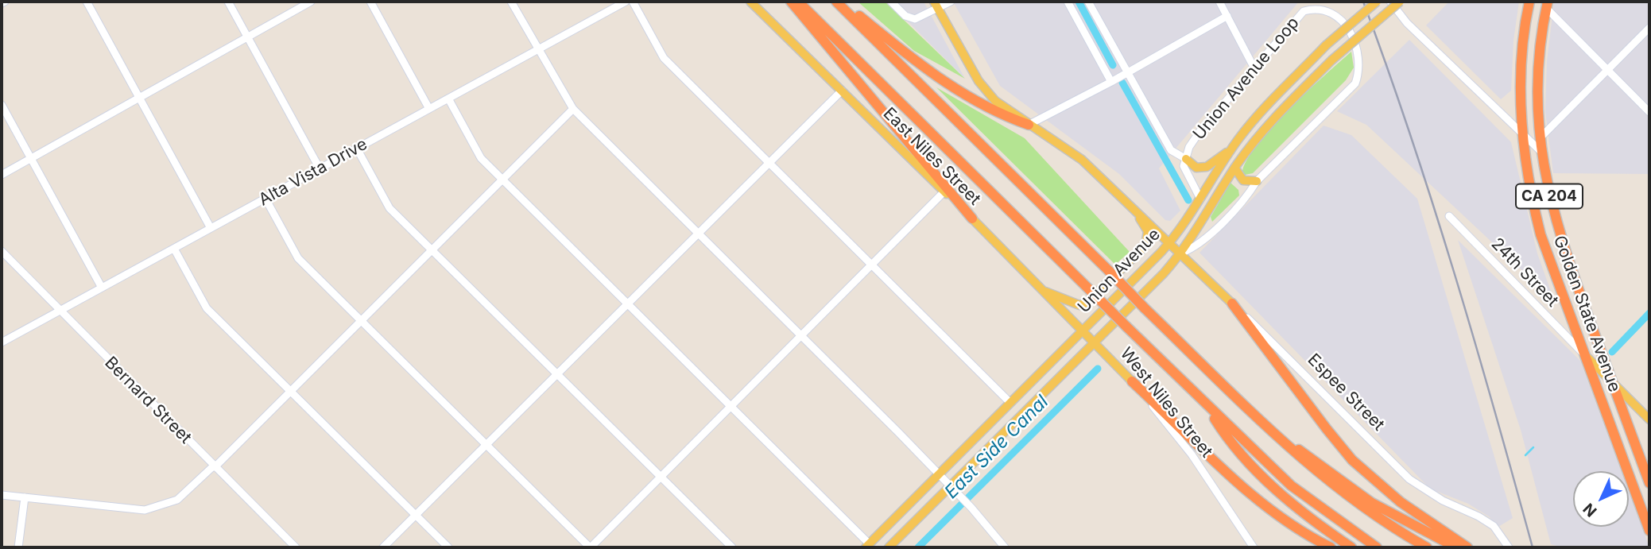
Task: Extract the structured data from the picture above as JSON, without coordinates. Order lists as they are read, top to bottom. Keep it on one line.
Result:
{"streets":{"highway":["CA 204","Golden State Avenue"],"main road":["East Niles Street","Union Avenue","24th Street","Espee Street","West Niles Street"],"street":["Union Avenue Loop","Alta Vista Drive","Bernard Street"]},"crossings":[["Union Avenue Loop","Union Avenue"],["East Niles Street","Union Avenue"],["East Niles Street","West Niles Street"],["Alta Vista Drive","Bernard Street"],["Union Avenue","Espee Street"],["Union Avenue","West Niles Street"],["24th Street","Golden State Avenue"]],"water":["East Side Canal"],"north":"bottom left"}
